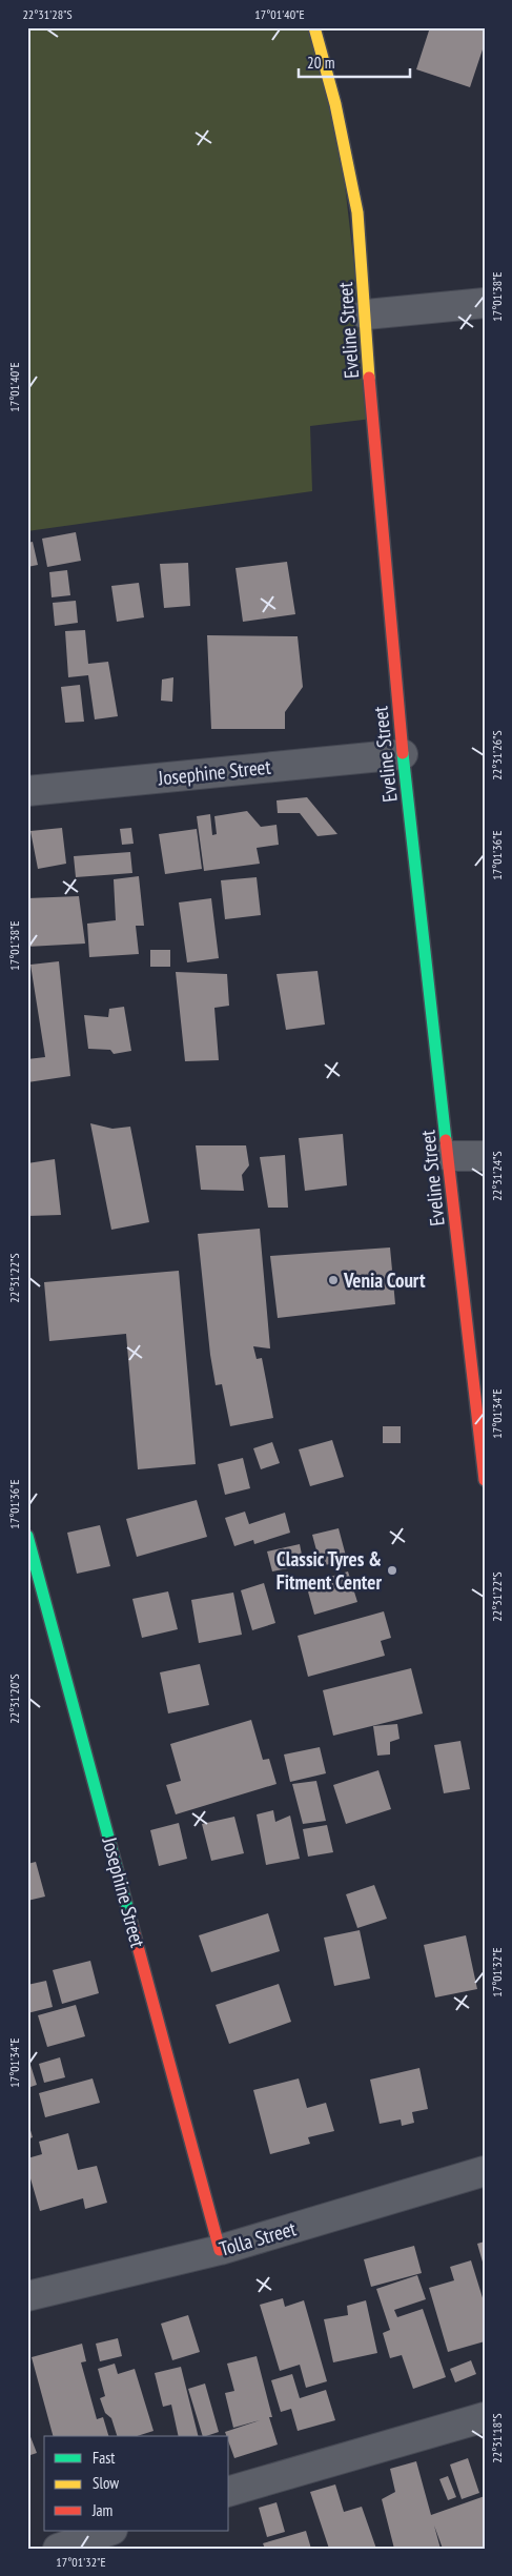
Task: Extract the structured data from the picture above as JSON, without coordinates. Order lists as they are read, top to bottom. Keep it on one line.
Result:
{"streets":{"street":["Eveline Street","Josephine Street","Tolla Street"]},"crossings":[["Eveline Street","Josephine Street"],["Josephine Street","Tolla Street"]],"places":["Venia Court","Classic Tyres & Fitment Center"],"legend":["Fast","Slow","Jam"],"scale_bar":"20 m","coordinates":["22°31'28\"S","17°01'40\"E","17°01'38\"E","22°31'26\"S","17°01'36\"E","22°31'24\"S","22°31'22\"S","17°01'34\"E","22°31'20\"S","17°01'32\"E","22°31'18\"S"]}
